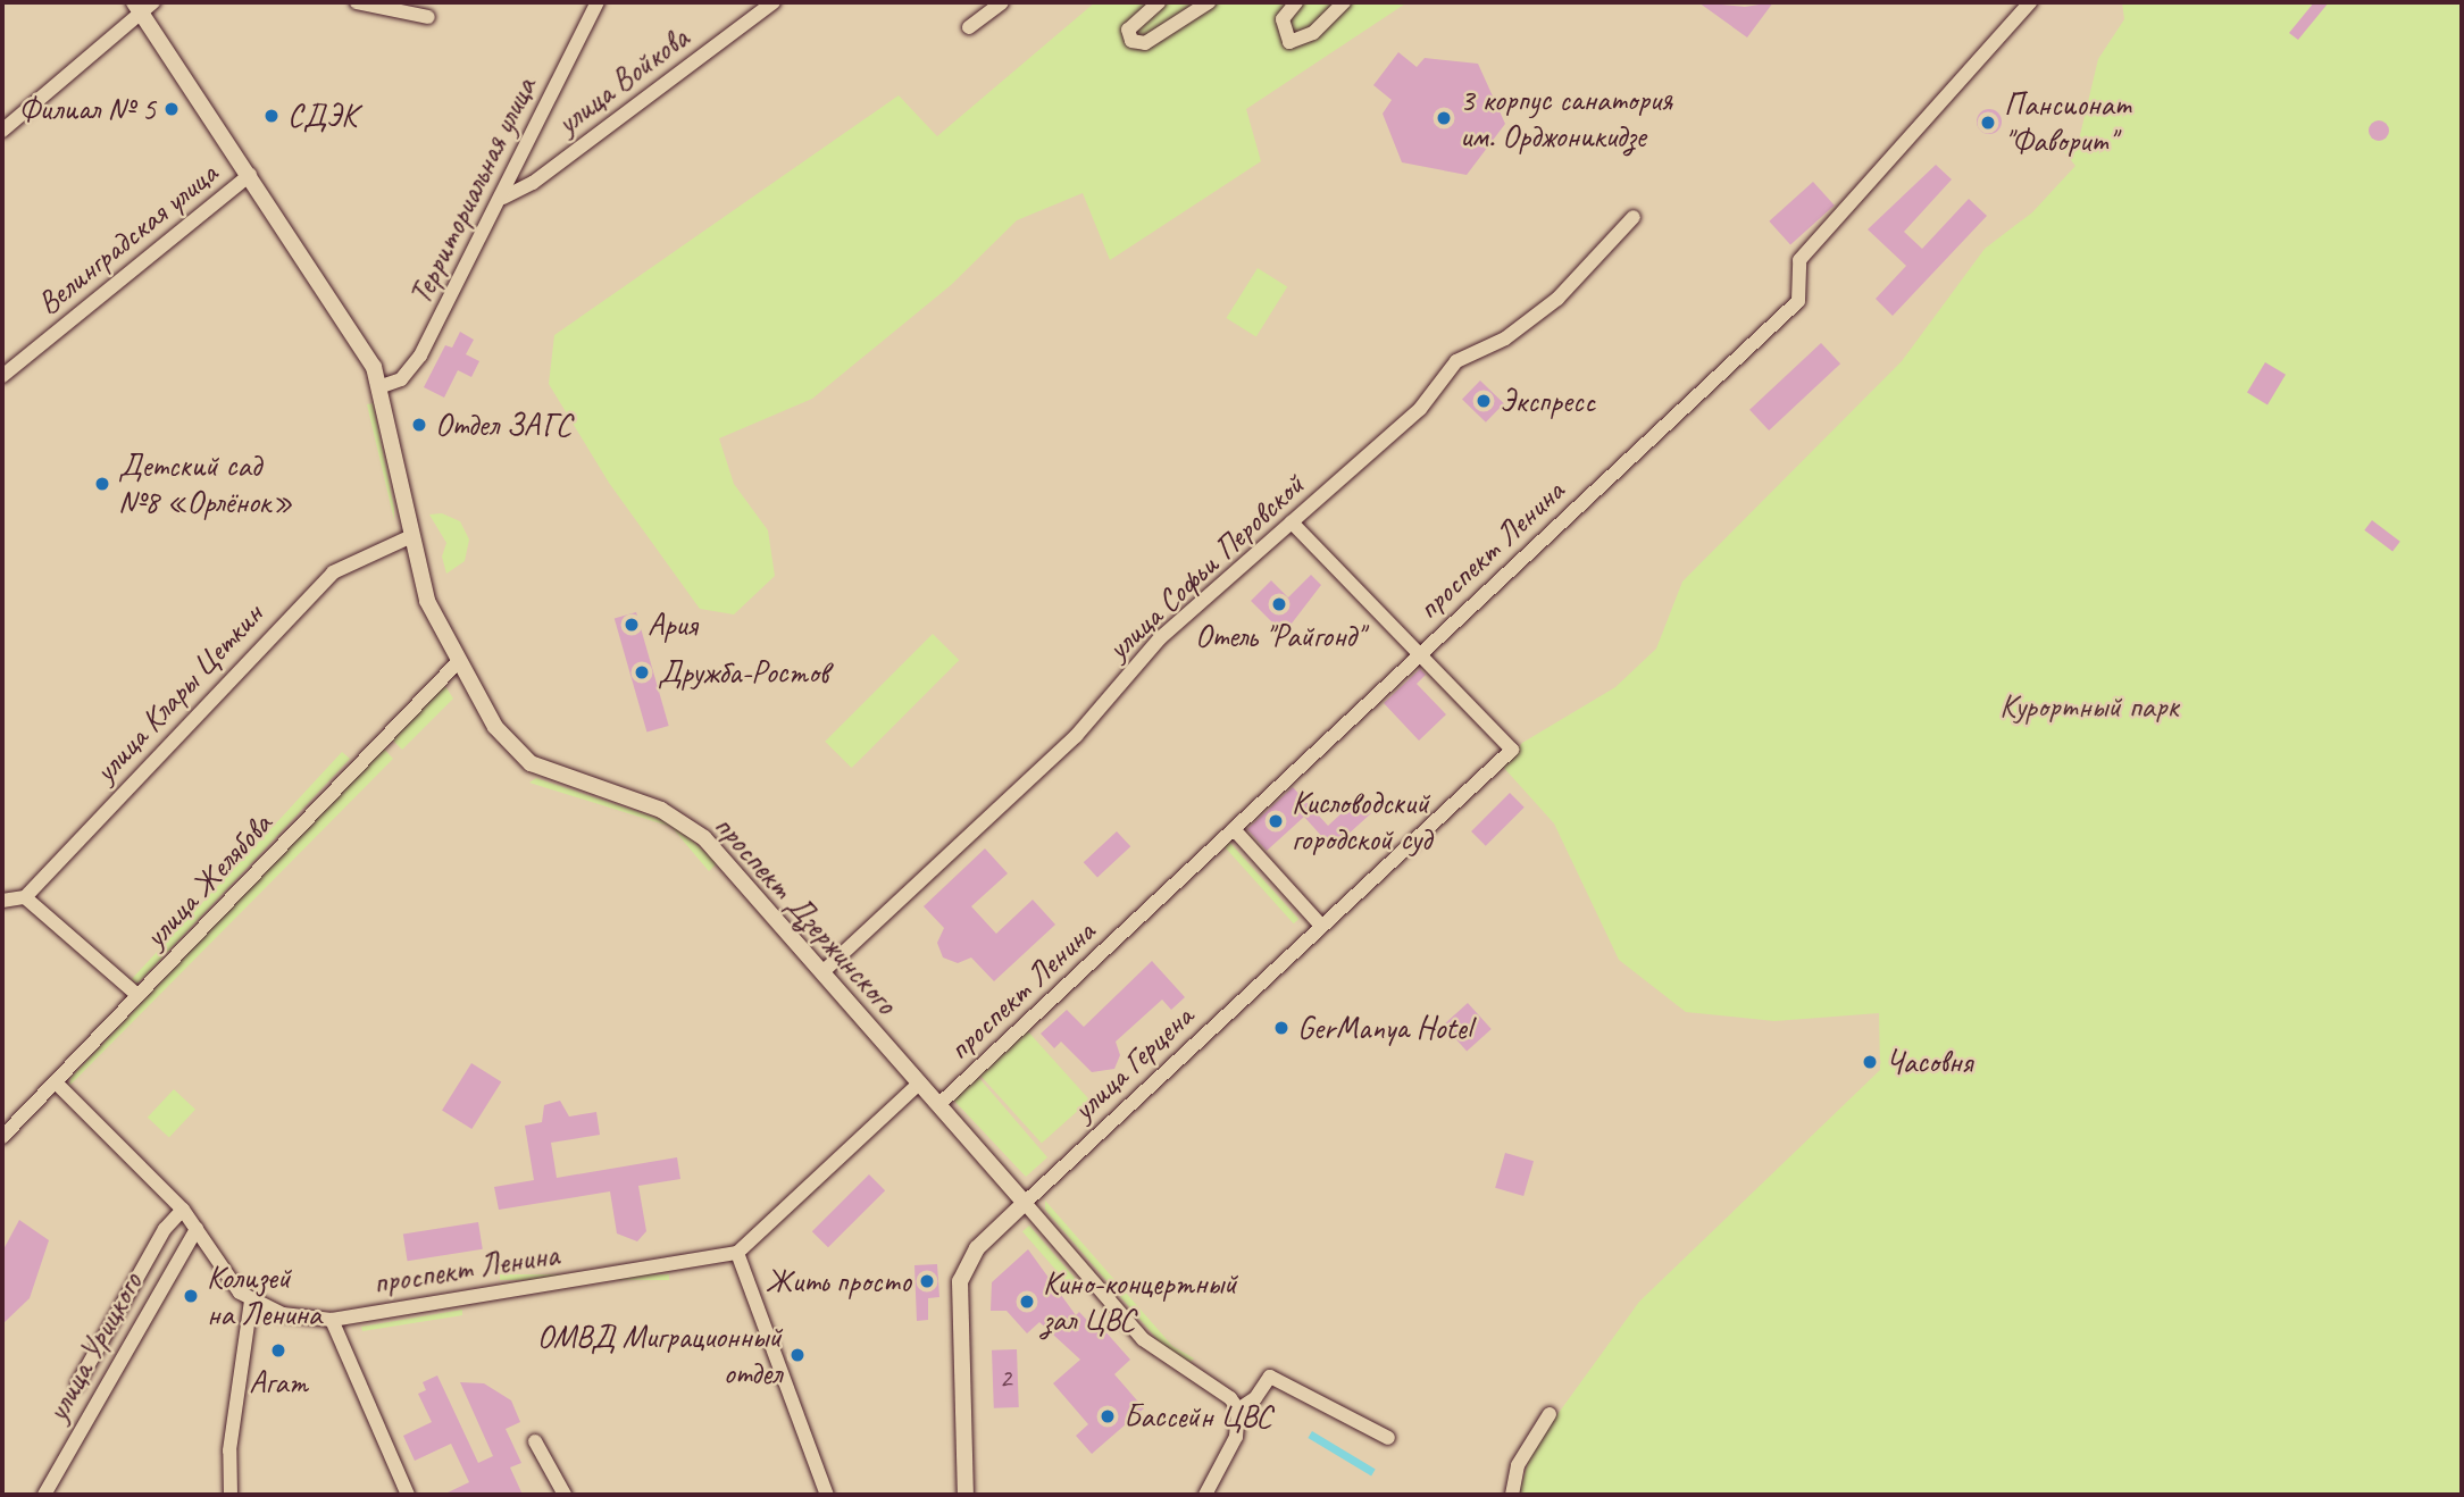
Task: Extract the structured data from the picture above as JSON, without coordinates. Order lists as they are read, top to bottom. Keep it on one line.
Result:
{"streets":{"main road":["проспект Дзержинского","улица Герцена"],"street":["улица Войкова","Территориальная улица","Велинградская улица","проспект Ленина","улица Софьи Перовской","улица Клары Цеткин","улица Желябова","улица Урицкого"]},"crossings":[["улица Войкова","Территориальная улица"],["Территориальная улица","проспект Дзержинского"],["Велинградская улица","проспект Дзержинского"],["проспект Ленина","улица Желябова"],["проспект Ленина","проспект Дзержинского"],["проспект Ленина","улица Герцена"],["проспект Ленина","улица Урицкого"],["улица Софьи Перовской","проспект Дзержинского"],["улица Клары Цеткин","проспект Дзержинского"],["улица Желябова","проспект Дзержинского"],["проспект Дзержинского","улица Герцена"]],"parks":["Курортный парк"],"places":["Филиал № 5","СДЭК","3 корпус санатория им. Орджоникидзе","Пансионат \"Фаворит\"","Экспресс","Отдел ЗАГС","Детский сад №8 «Орлёнок»","Отель \"Райгонд\"","Ария","Дружба-Ростов","Кисловодский городской суд","GerManya Hotel","Часовня","Жить просто","Колизей на Ленина","Кино-концертный зал ЦВС","Агат","ОМВД Миграционный отдел","Бассейн ЦВС"],"house_numbers":["2"]}
